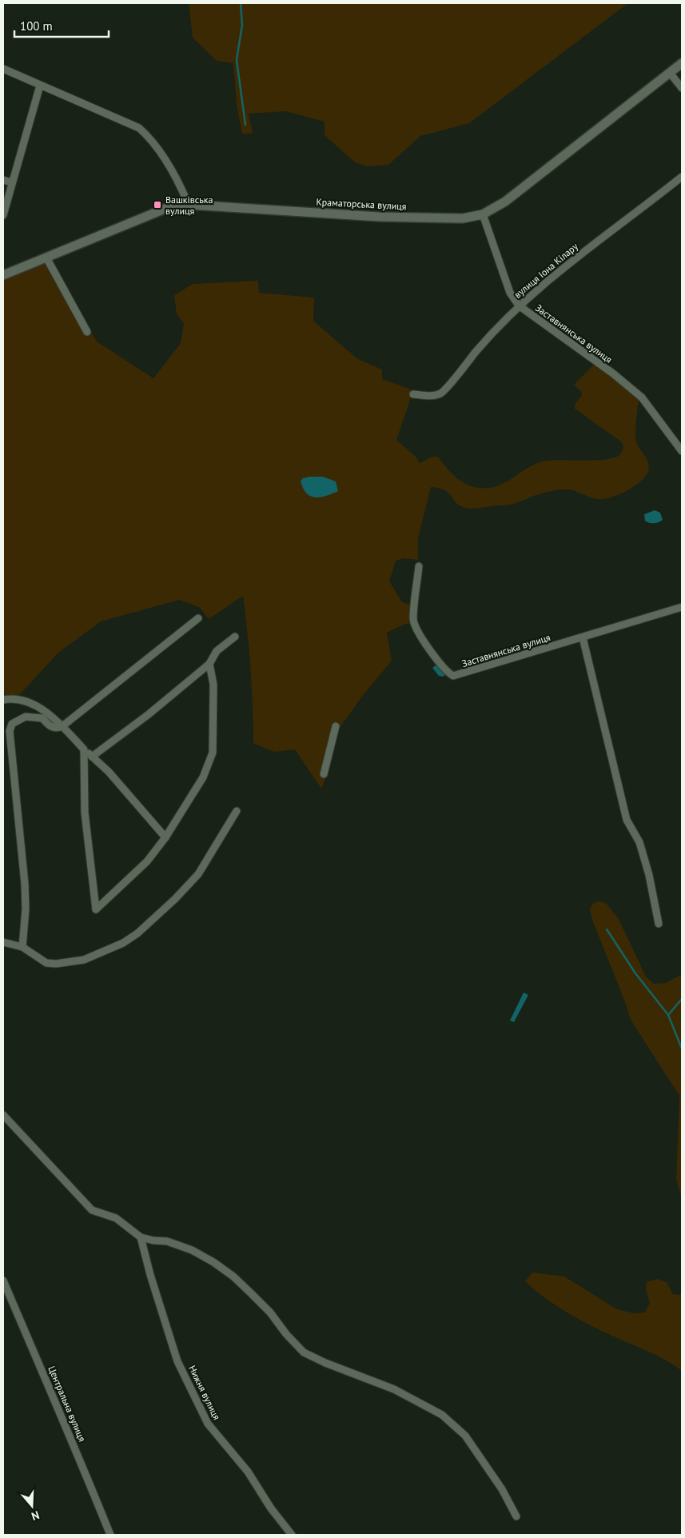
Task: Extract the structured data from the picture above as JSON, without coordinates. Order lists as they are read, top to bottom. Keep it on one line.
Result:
{"streets":{"street":["Краматорська вулиця","вулиця Іона Кілару","Заставнянська вулиця","Нижня вулиця","Центральна вулиця"]},"crossings":[["Краматорська вулиця","Заставнянська вулиця"],["вулиця Іона Кілару","Заставнянська вулиця"]],"places":{"transit":["Вашківська вулиця"]},"scale_bar":"100 m","north":"bottom"}
